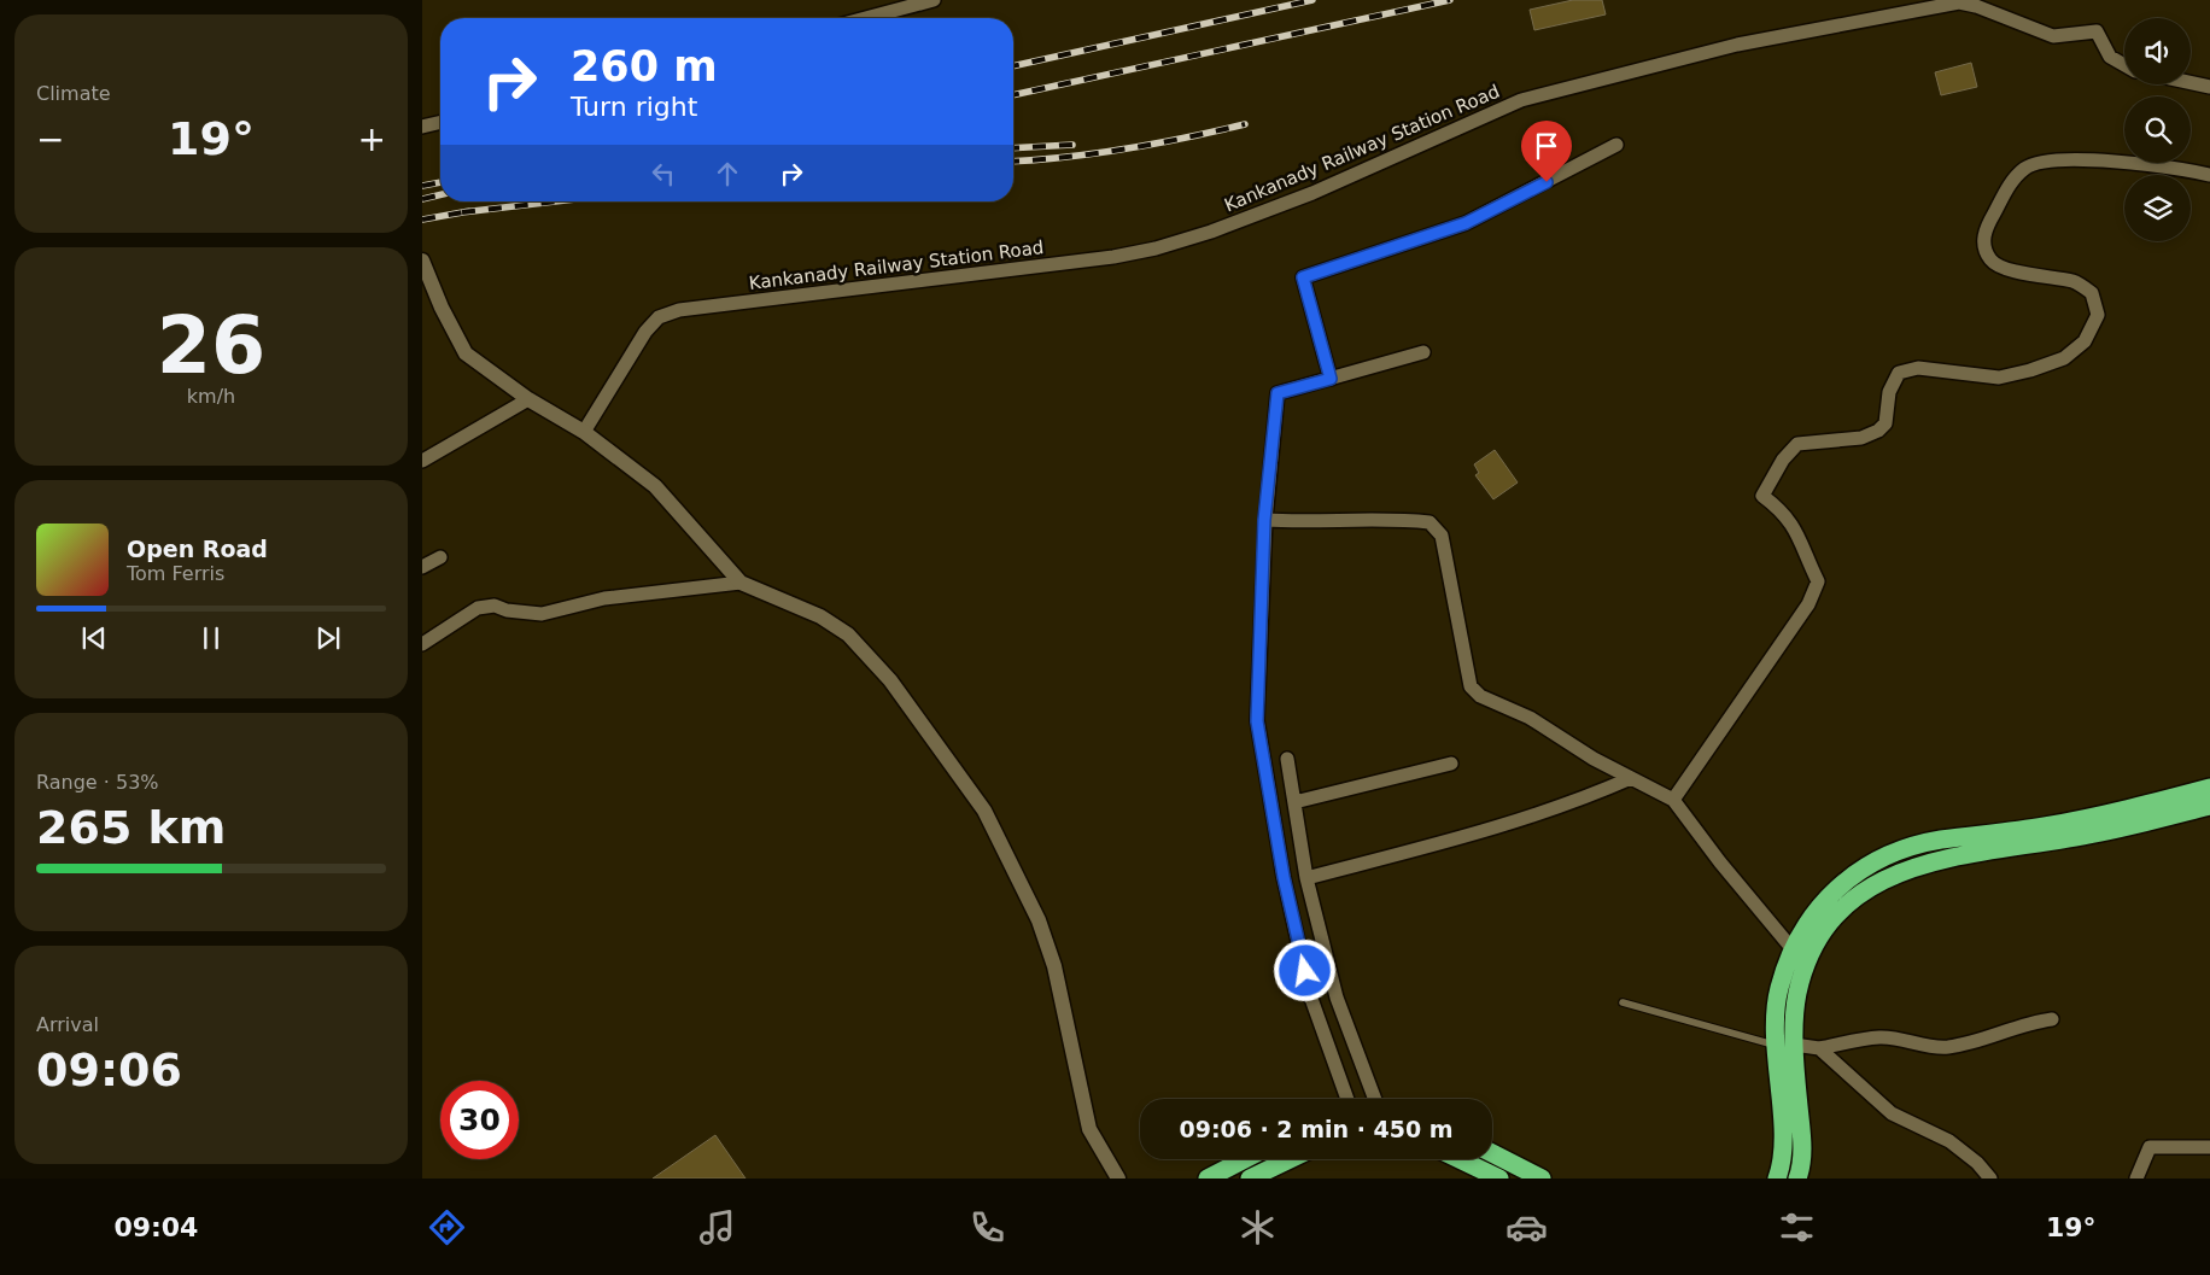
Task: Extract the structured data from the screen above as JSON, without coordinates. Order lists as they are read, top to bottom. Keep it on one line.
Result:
{"streets":{"street":["Kankanady Railway Station Road"]},"page":{"tile":["Climate",["26","km/h"],["Range · 53%","265 km"],["Arrival","09:06"]],"turn":["260 m","Turn right"],"heat":["−","19°","+"],"song":["Open Road","Tom Ferris"],"limit":"30","trip":"09:06 · 2 min · 450 m","tabs":["09:04","19°"]}}
